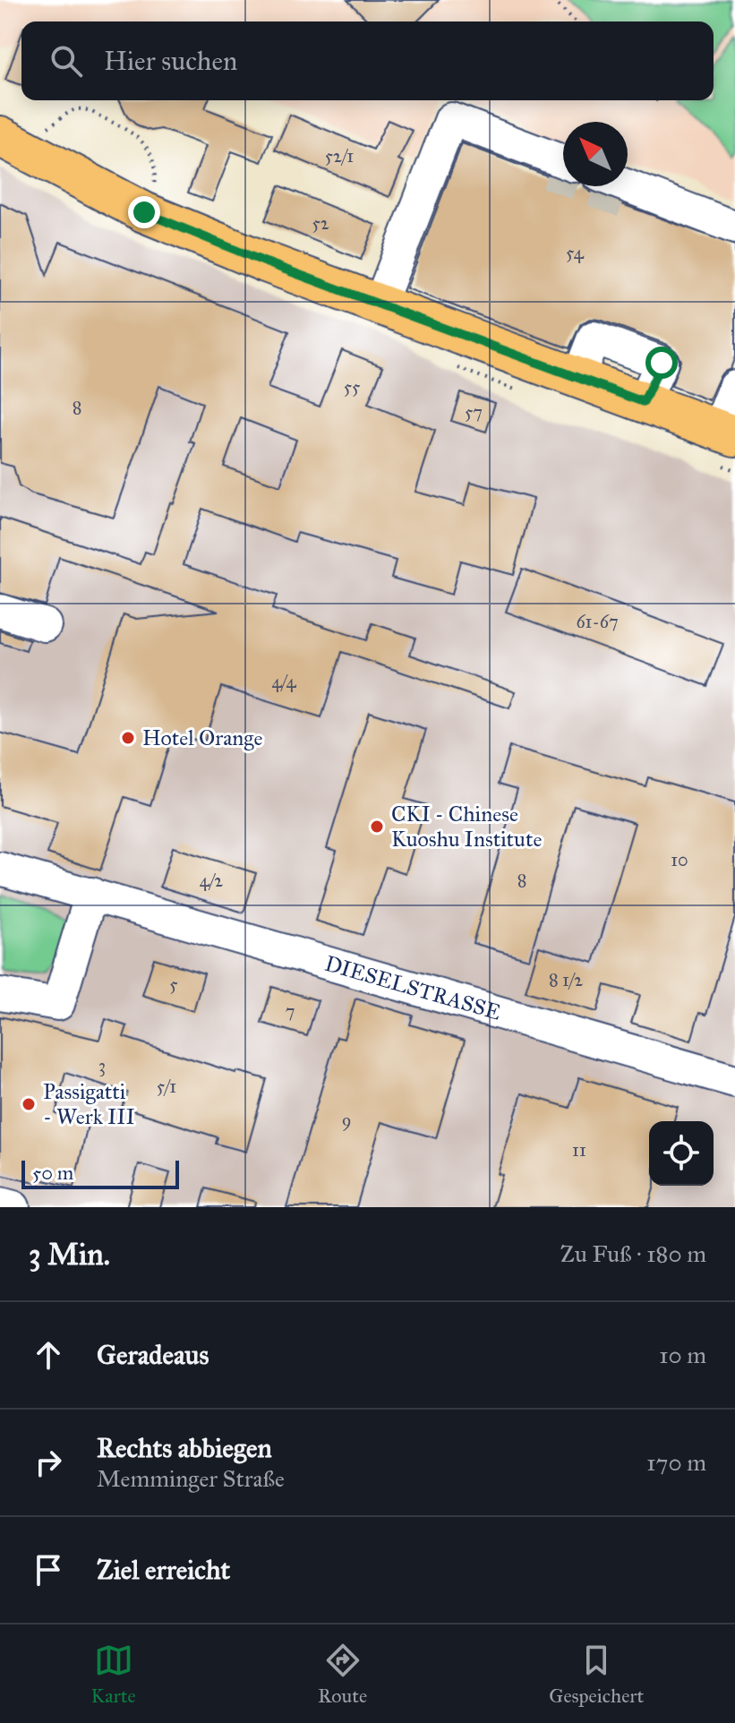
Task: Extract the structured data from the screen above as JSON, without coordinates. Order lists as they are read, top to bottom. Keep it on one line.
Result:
{"streets":{"street":["DIESELSTRASSE"]},"places":["Hotel Orange","CKI - Chinese Kuoshu Institute","Passigatti - Werk III"],"house_numbers":["52/1","52","54","55","8","57","61-67","4/4","10","4/2","8","8 1/2","5","7","3","5/1","9","11"],"scale_bar":"50 m","north":"top left","page":{"search":"Hier suchen","scale":"50 m","heading":["3 Min.","Zu Fuß · 180 m"],"list":[["Geradeaus","10 m"],["Rechts abbiegen","Memminger Straße","170 m"],"Ziel erreicht"],"nav":["Karte","Route","Gespeichert"]}}
